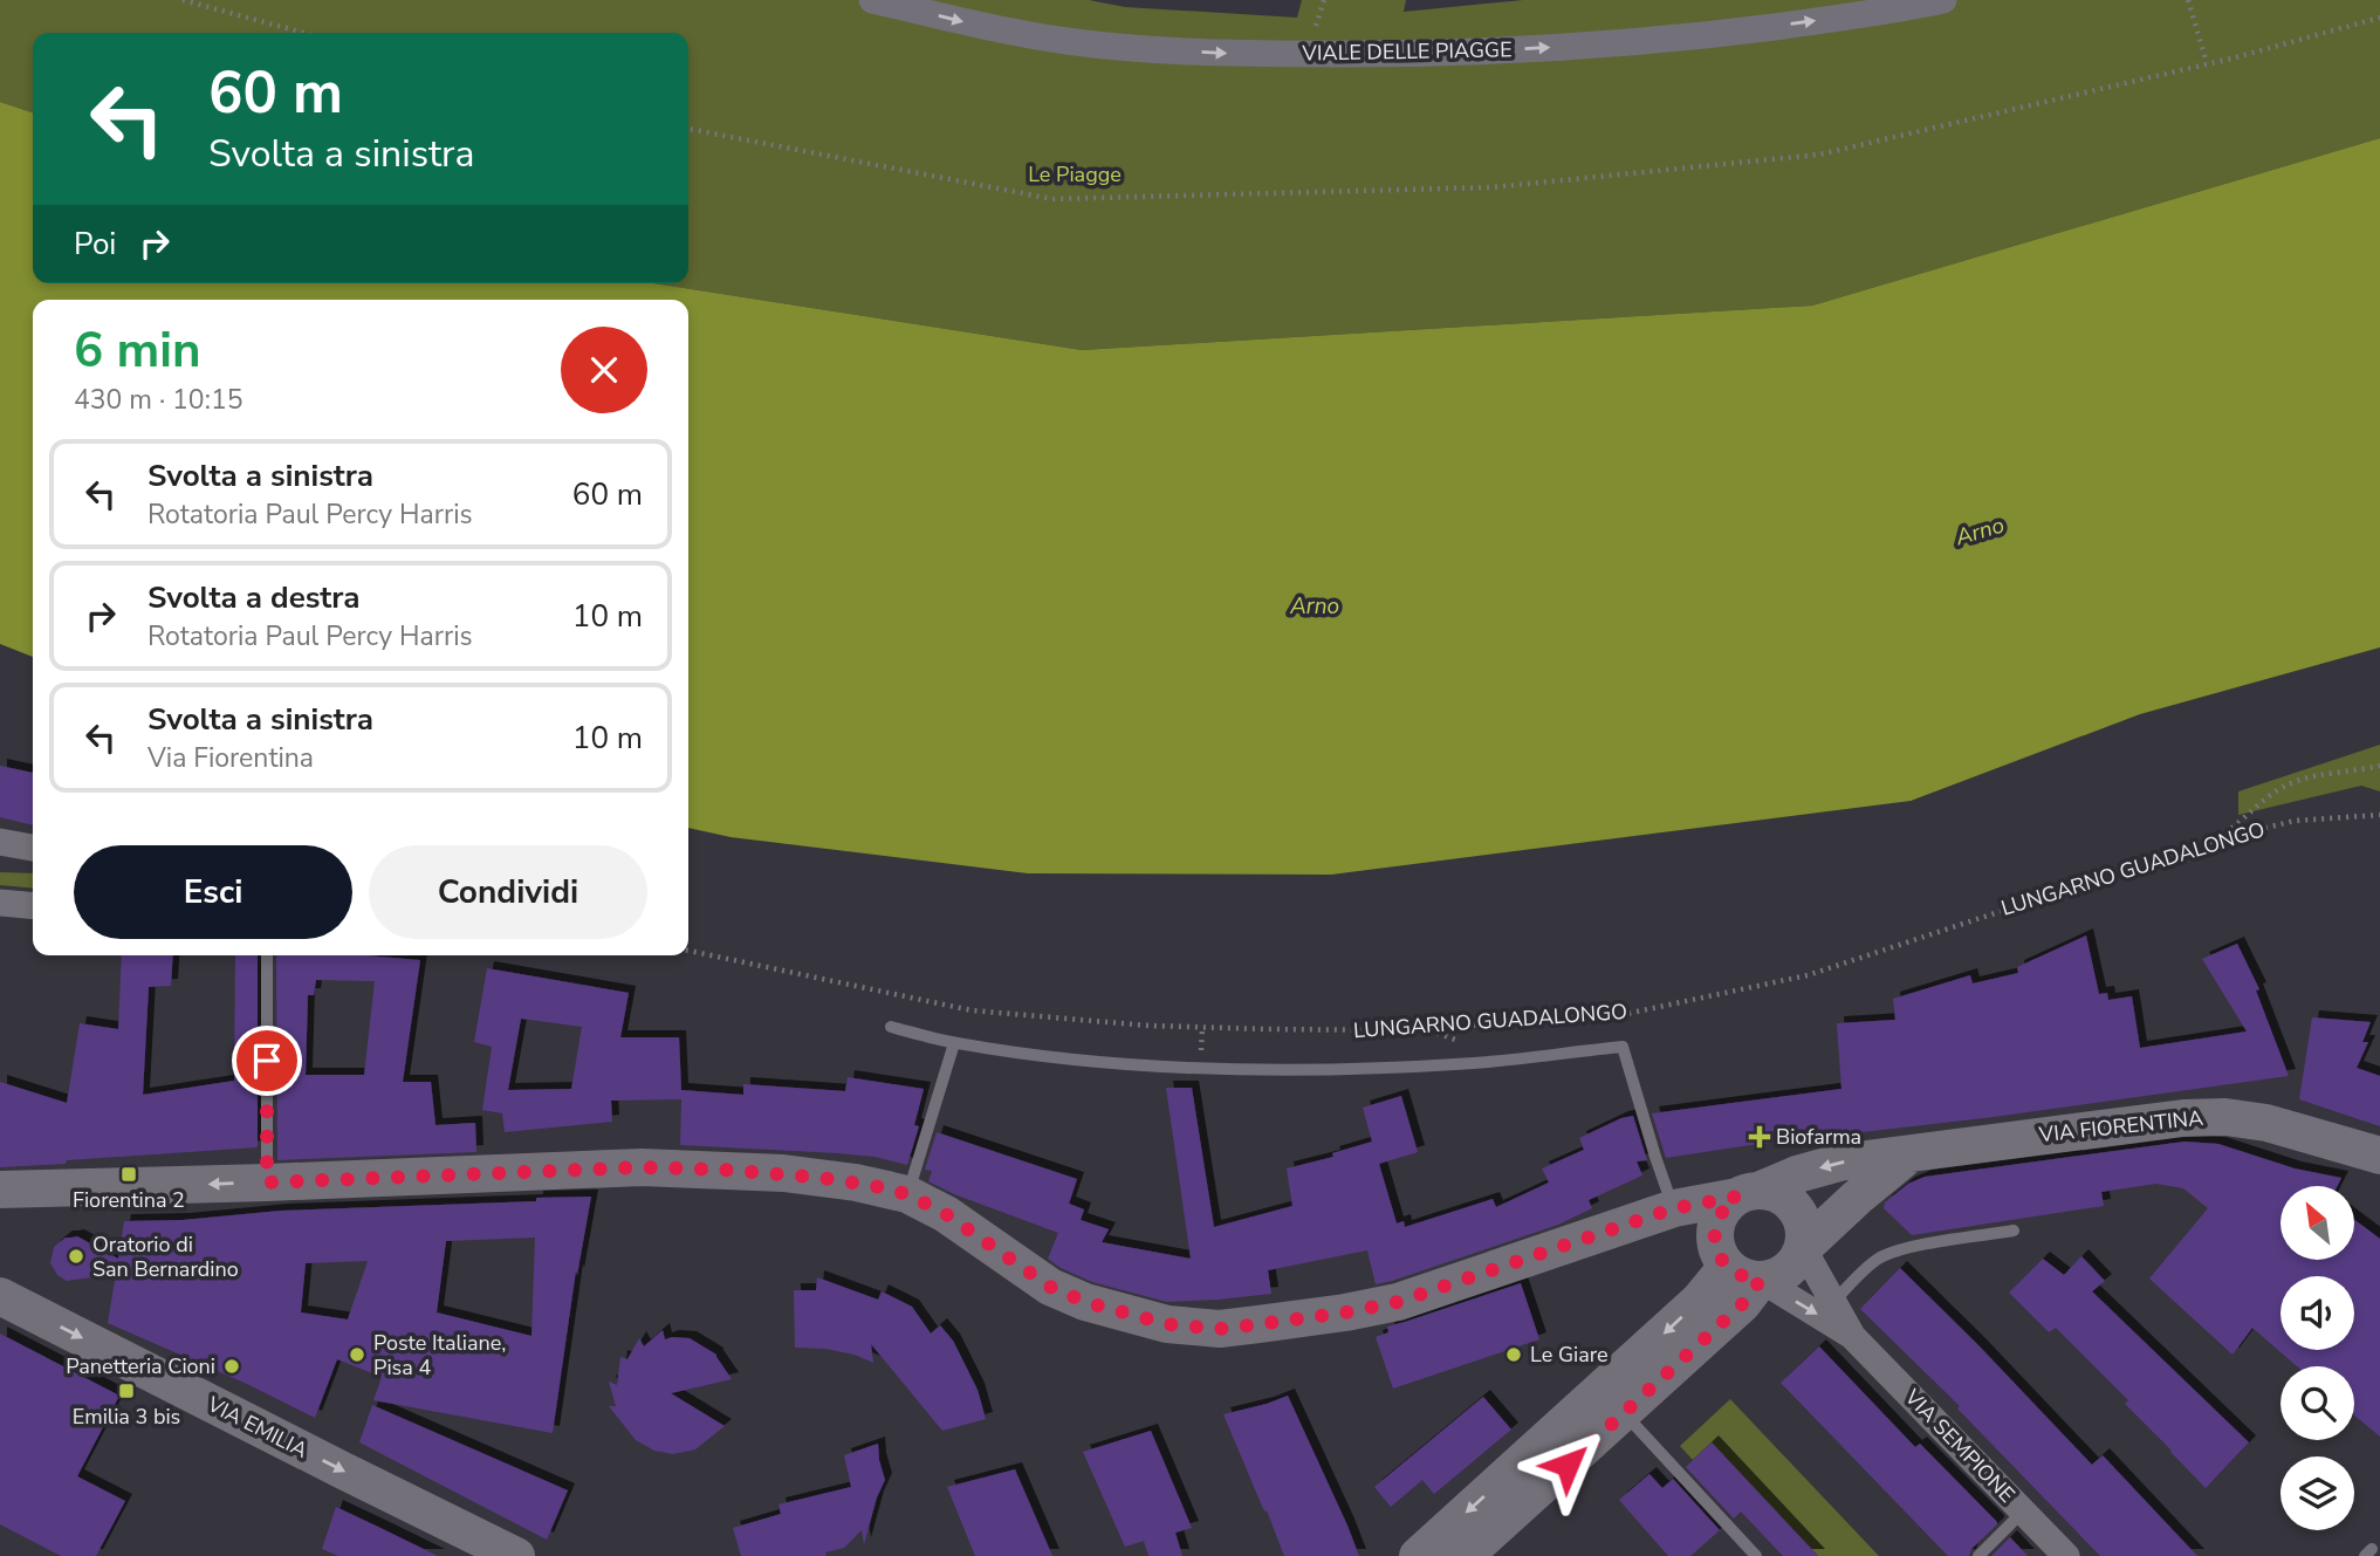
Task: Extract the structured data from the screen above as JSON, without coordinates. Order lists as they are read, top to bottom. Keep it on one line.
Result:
{"streets":{"main road":["VIA FIORENTINA","VIA EMILIA"],"street":["VIALE DELLE PIAGGE","VIA SEMPIONE"],"path":["LUNGARNO GUADALONGO"]},"crossings":[["VIA FIORENTINA","VIA SEMPIONE"]],"one_way":["VIALE DELLE PIAGGE","VIA EMILIA"],"water":["Arno"],"parks":["Le Piagge"],"places":{"health":["Biofarma"],"transit":["Fiorentina 2","Emilia 3 bis"],"other":["Oratorio di San Bernardino","Poste Italiane, Pisa 4","Le Giare","Panetteria Cioni"]},"north":"top left","page":{"turn":["60 m","Svolta a sinistra"],"then":"Poi","heading":["6 min","430 m · 10:15"],"list":[{"name":"Svolta a sinistra","note":"Rotatoria Paul Percy Harris","value":"60 m"},{"name":"Svolta a destra","note":"Rotatoria Paul Percy Harris","value":"10 m"},{"name":"Svolta a sinistra","note":"Via Fiorentina","value":"10 m"}],"buttons":["Esci","Condividi"]}}
